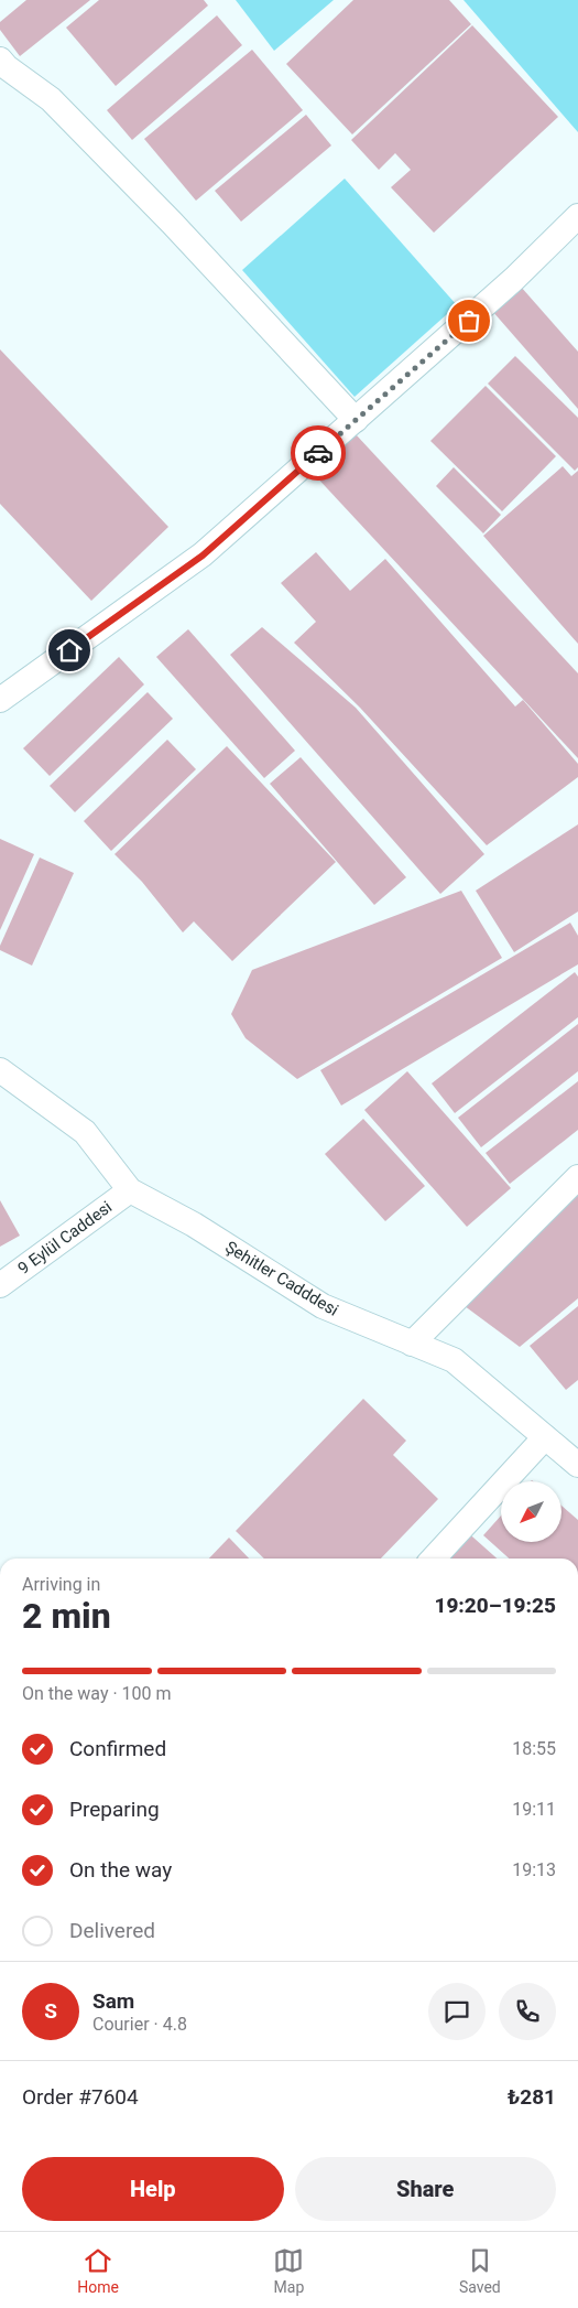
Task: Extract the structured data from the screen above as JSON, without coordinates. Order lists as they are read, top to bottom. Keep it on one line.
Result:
{"streets":{"street":["9 Eylül Caddesi","Şehitler Cadddesi"]},"crossings":[["9 Eylül Caddesi","Şehitler Cadddesi"]],"north":"bottom left","page":{"heading":["2 min","Arriving in","19:20–19:25"],"panel":["Sam","Courier · 4.8","Order #7604","₺281"],"bar":"On the way · 100 m","list":[["Confirmed","18:55"],["Preparing","19:11"],["On the way","19:13"],"Delivered"],"round":"S","buttons":["Help","Share"],"tabs":["Home","Map","Saved"]}}
